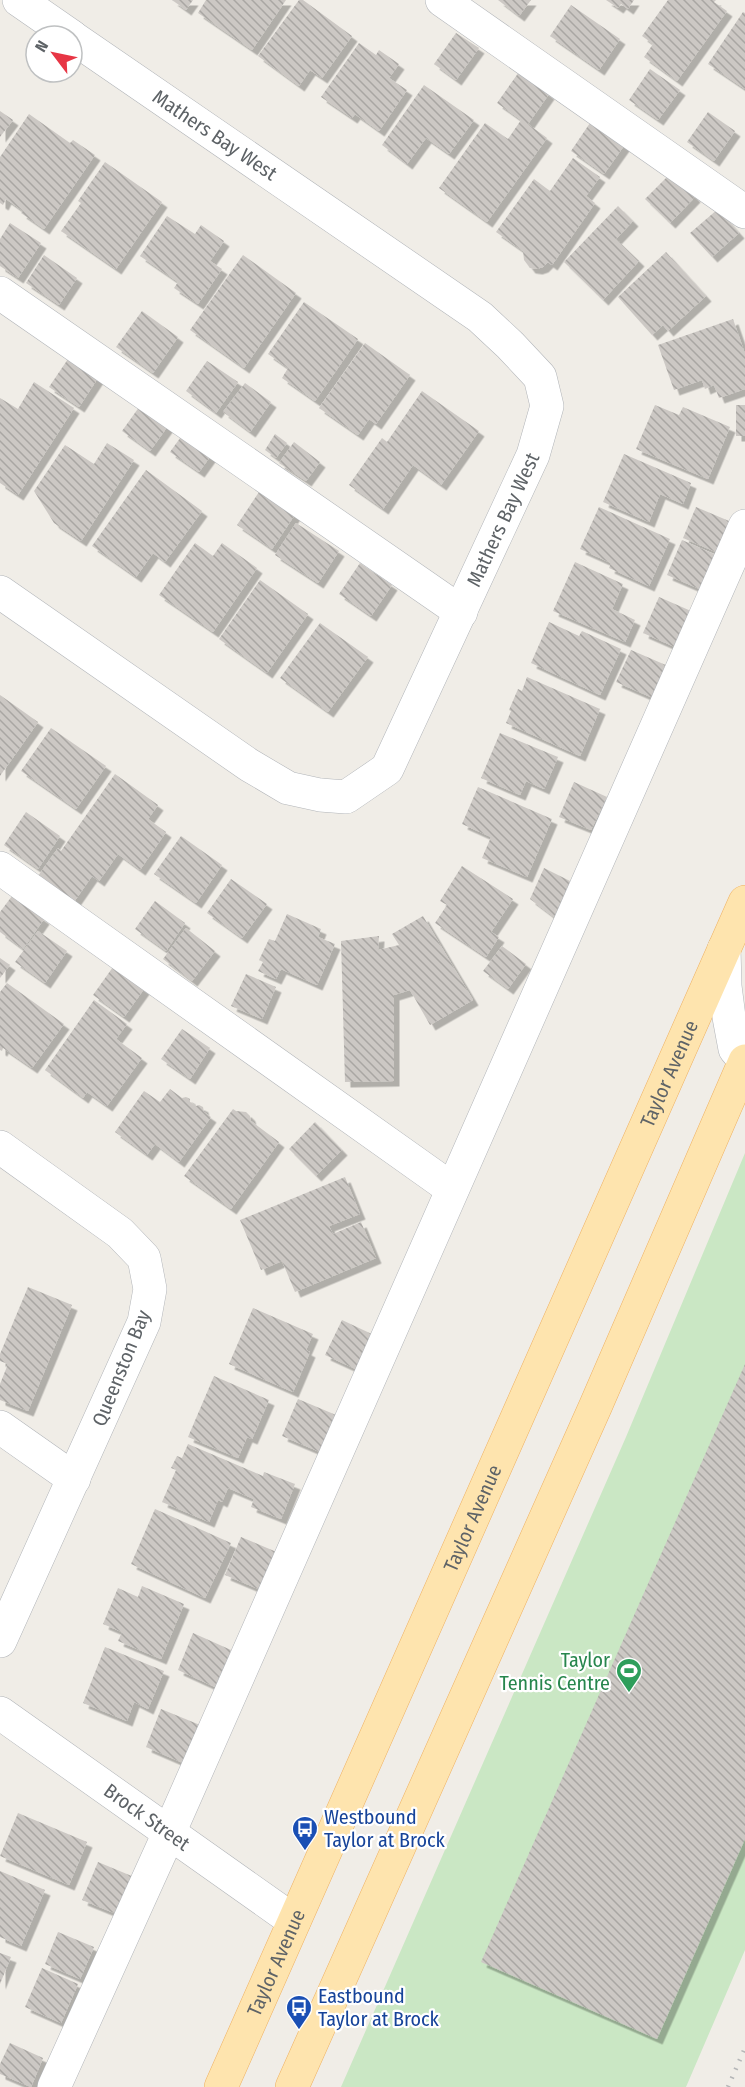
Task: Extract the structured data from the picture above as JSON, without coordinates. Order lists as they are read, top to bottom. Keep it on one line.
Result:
{"streets":{"main road":["Taylor Avenue"],"street":["Mathers Bay West","Queenston Bay","Brock Street"]},"crossings":[["Taylor Avenue","Brock Street"]],"places":{"sports":["Taylor Tennis Centre"],"bus stop":["Westbound Taylor at Brock","Eastbound Taylor at Brock"]},"north":"top left"}
